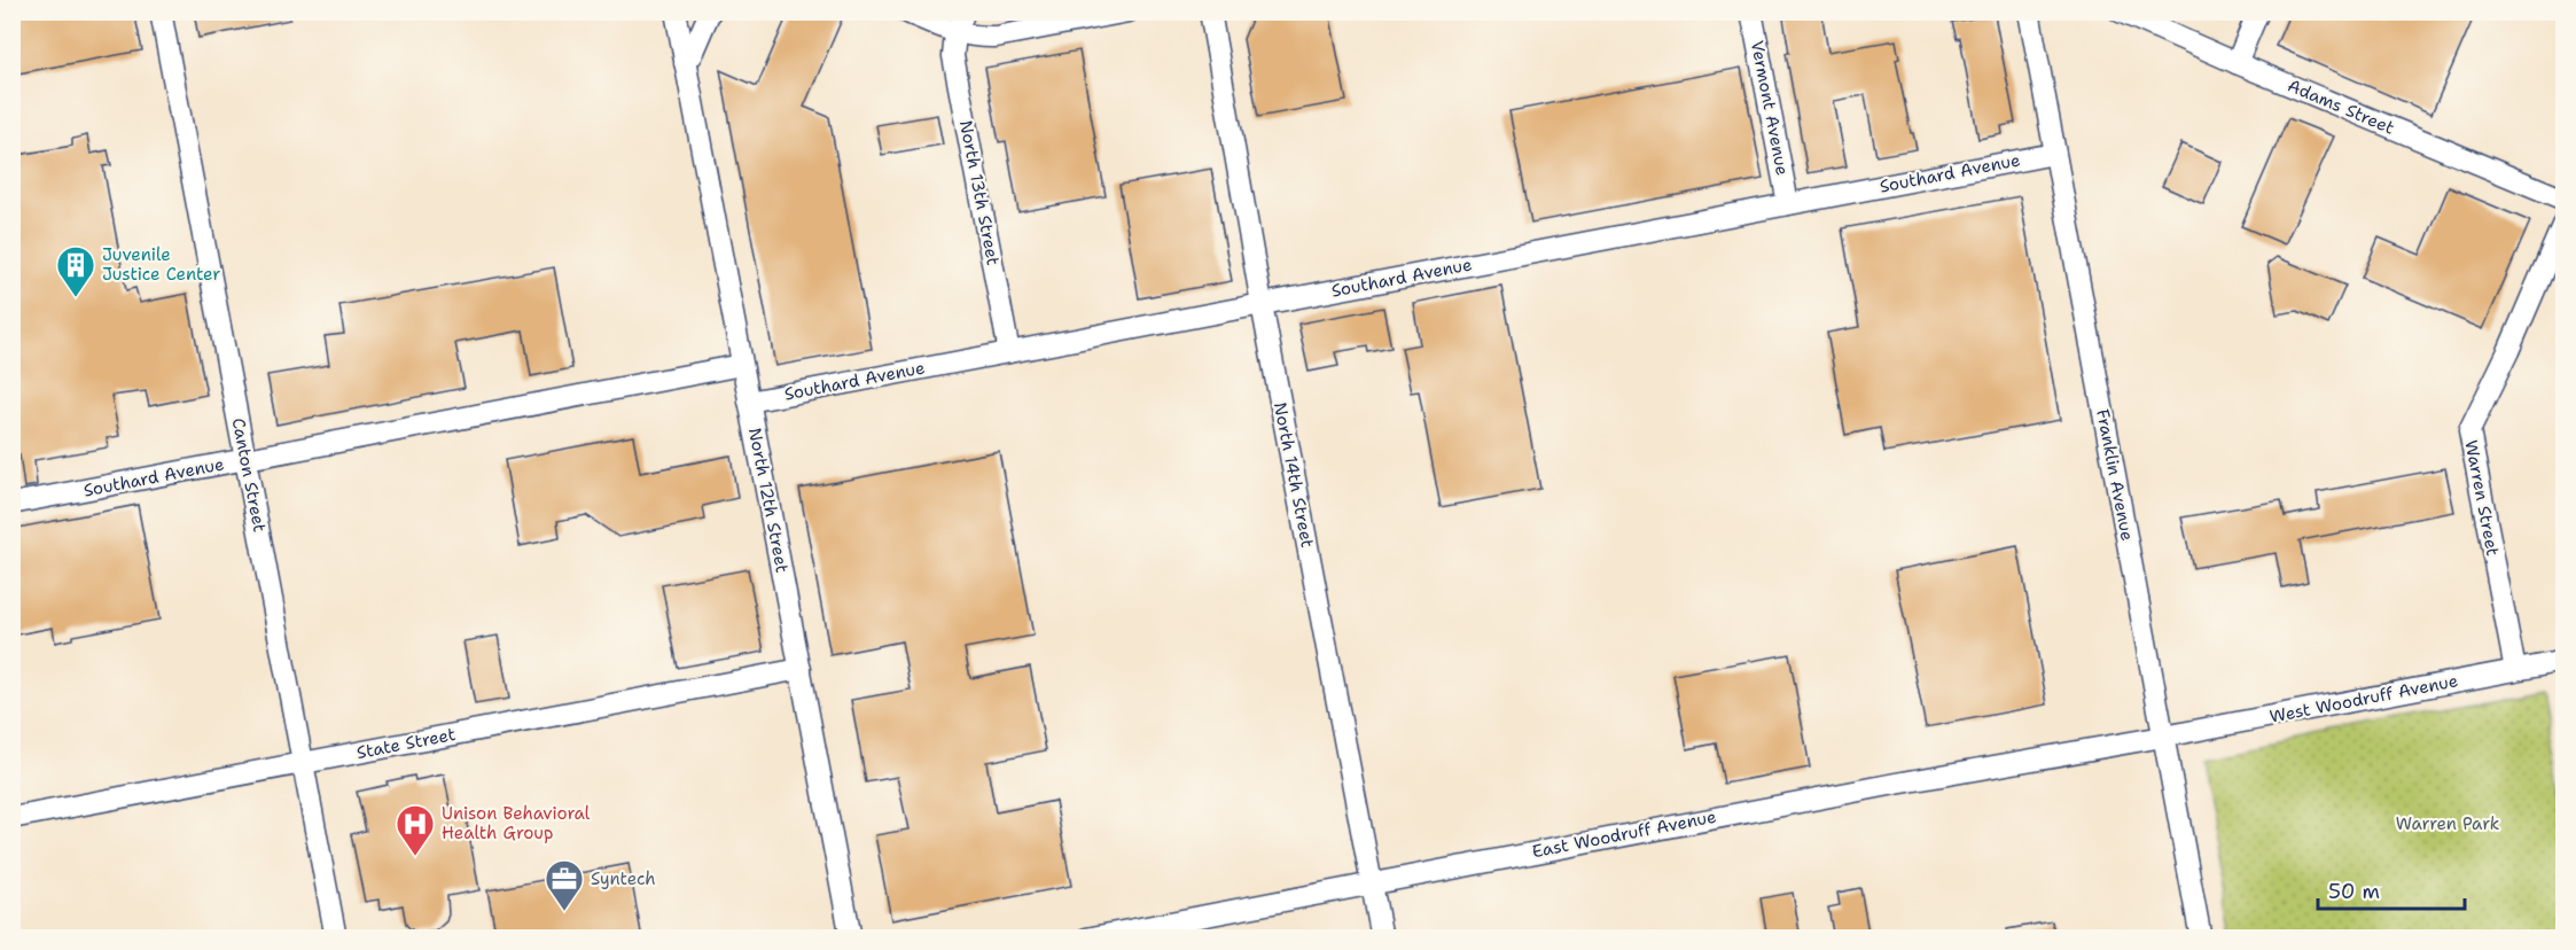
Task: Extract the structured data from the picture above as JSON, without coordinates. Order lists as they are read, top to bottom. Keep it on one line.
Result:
{"streets":{"street":["Adams Street","Vermont Avenue","Southard Avenue","North 13th Street","Canton Street","North 14th Street","Franklin Avenue","Warren Street","North 12th Street","West Woodruff Avenue","State Street","East Woodruff Avenue"]},"crossings":[["Vermont Avenue","Southard Avenue"],["Southard Avenue","North 13th Street"],["Southard Avenue","Canton Street"],["Southard Avenue","North 14th Street"],["Southard Avenue","Franklin Avenue"],["Southard Avenue","North 12th Street"],["Canton Street","State Street"],["North 14th Street","East Woodruff Avenue"],["Franklin Avenue","West Woodruff Avenue"],["Franklin Avenue","East Woodruff Avenue"],["Warren Street","West Woodruff Avenue"],["North 12th Street","State Street"],["West Woodruff Avenue","East Woodruff Avenue"]],"parks":["Warren Park"],"places":{"building":["Juvenile Justice Center"],"hospital":["Unison Behavioral Health Group"],"office":["Syntech"]},"scale_bar":"50 m"}
